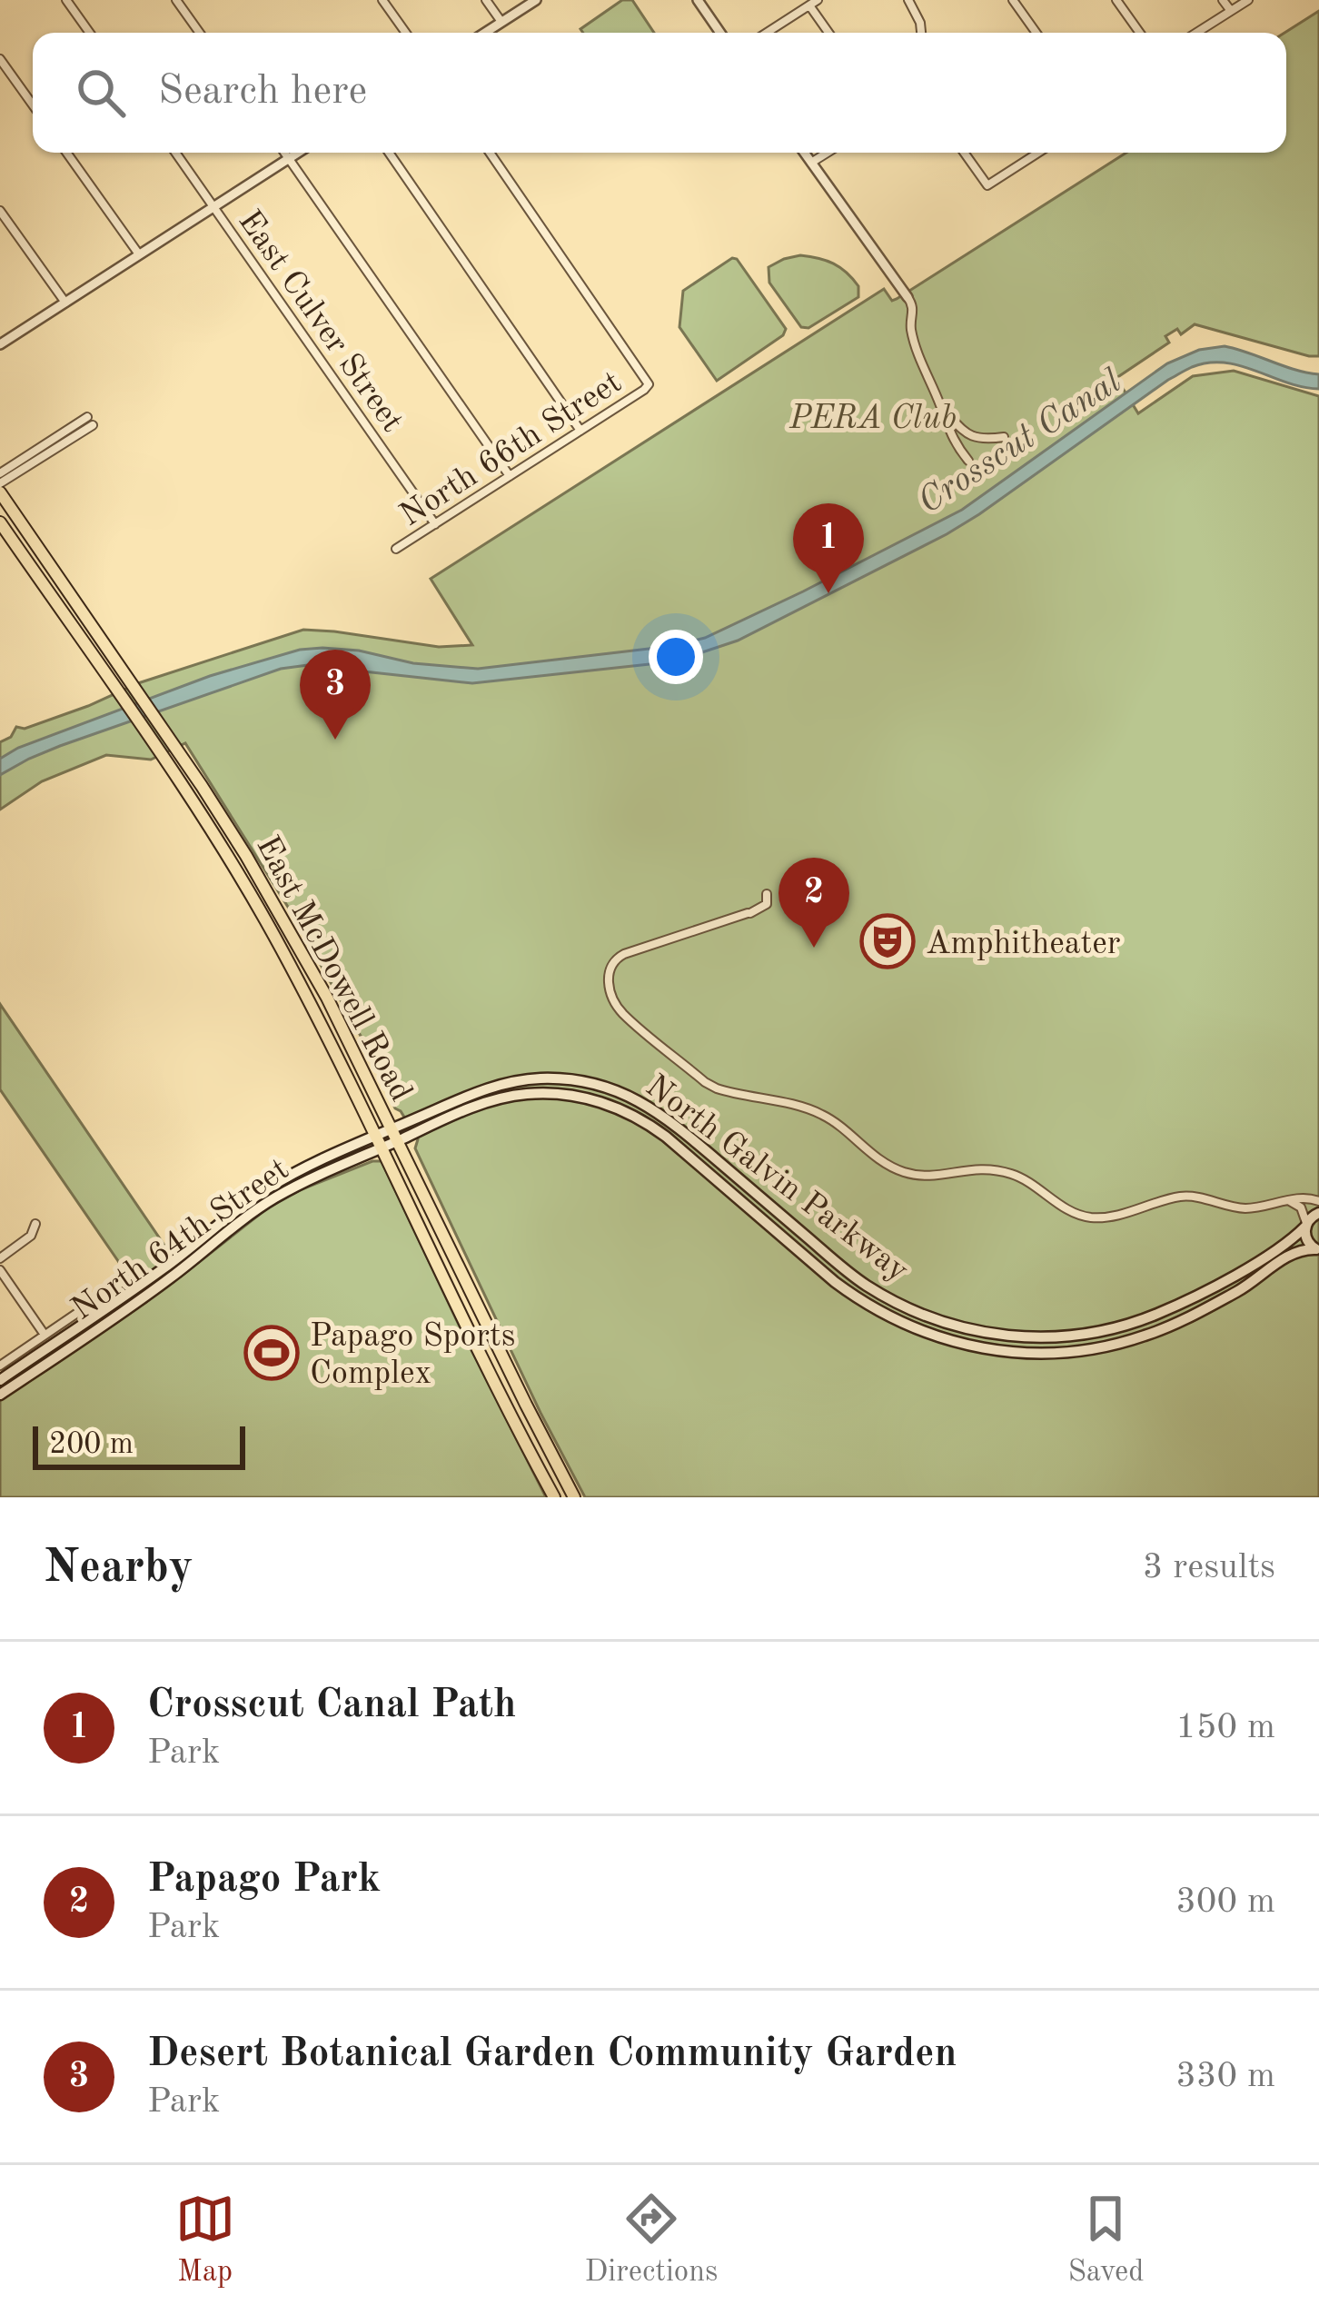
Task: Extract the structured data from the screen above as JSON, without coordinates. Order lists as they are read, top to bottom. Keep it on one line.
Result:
{"streets":{"main road":["East McDowell Road","North Galvin Parkway","North 64th Street"],"street":["East Culver Street","North 66th Street"]},"crossings":[["East Culver Street","North 66th Street"],["East McDowell Road","North Galvin Parkway"],["East McDowell Road","North 64th Street"],["North Galvin Parkway","North 64th Street"]],"water":["Crosscut Canal"],"parks":["PERA Club"],"places":{"theatre":["Amphitheater"],"sports":["Papago Sports Complex"]},"scale_bar":"200 m","page":{"search":"Search here","pins":["1","3","2"],"scale":"200 m","heading":["Nearby","3 results"],"list":[{"mark":"1","name":"Crosscut Canal Path","note":"Park","value":"150 m"},{"mark":"2","name":"Papago Park","note":"Park","value":"300 m"},{"mark":"3","name":"Desert Botanical Garden Community Garden","note":"Park","value":"330 m"}],"nav":["Map","Directions","Saved"]}}
